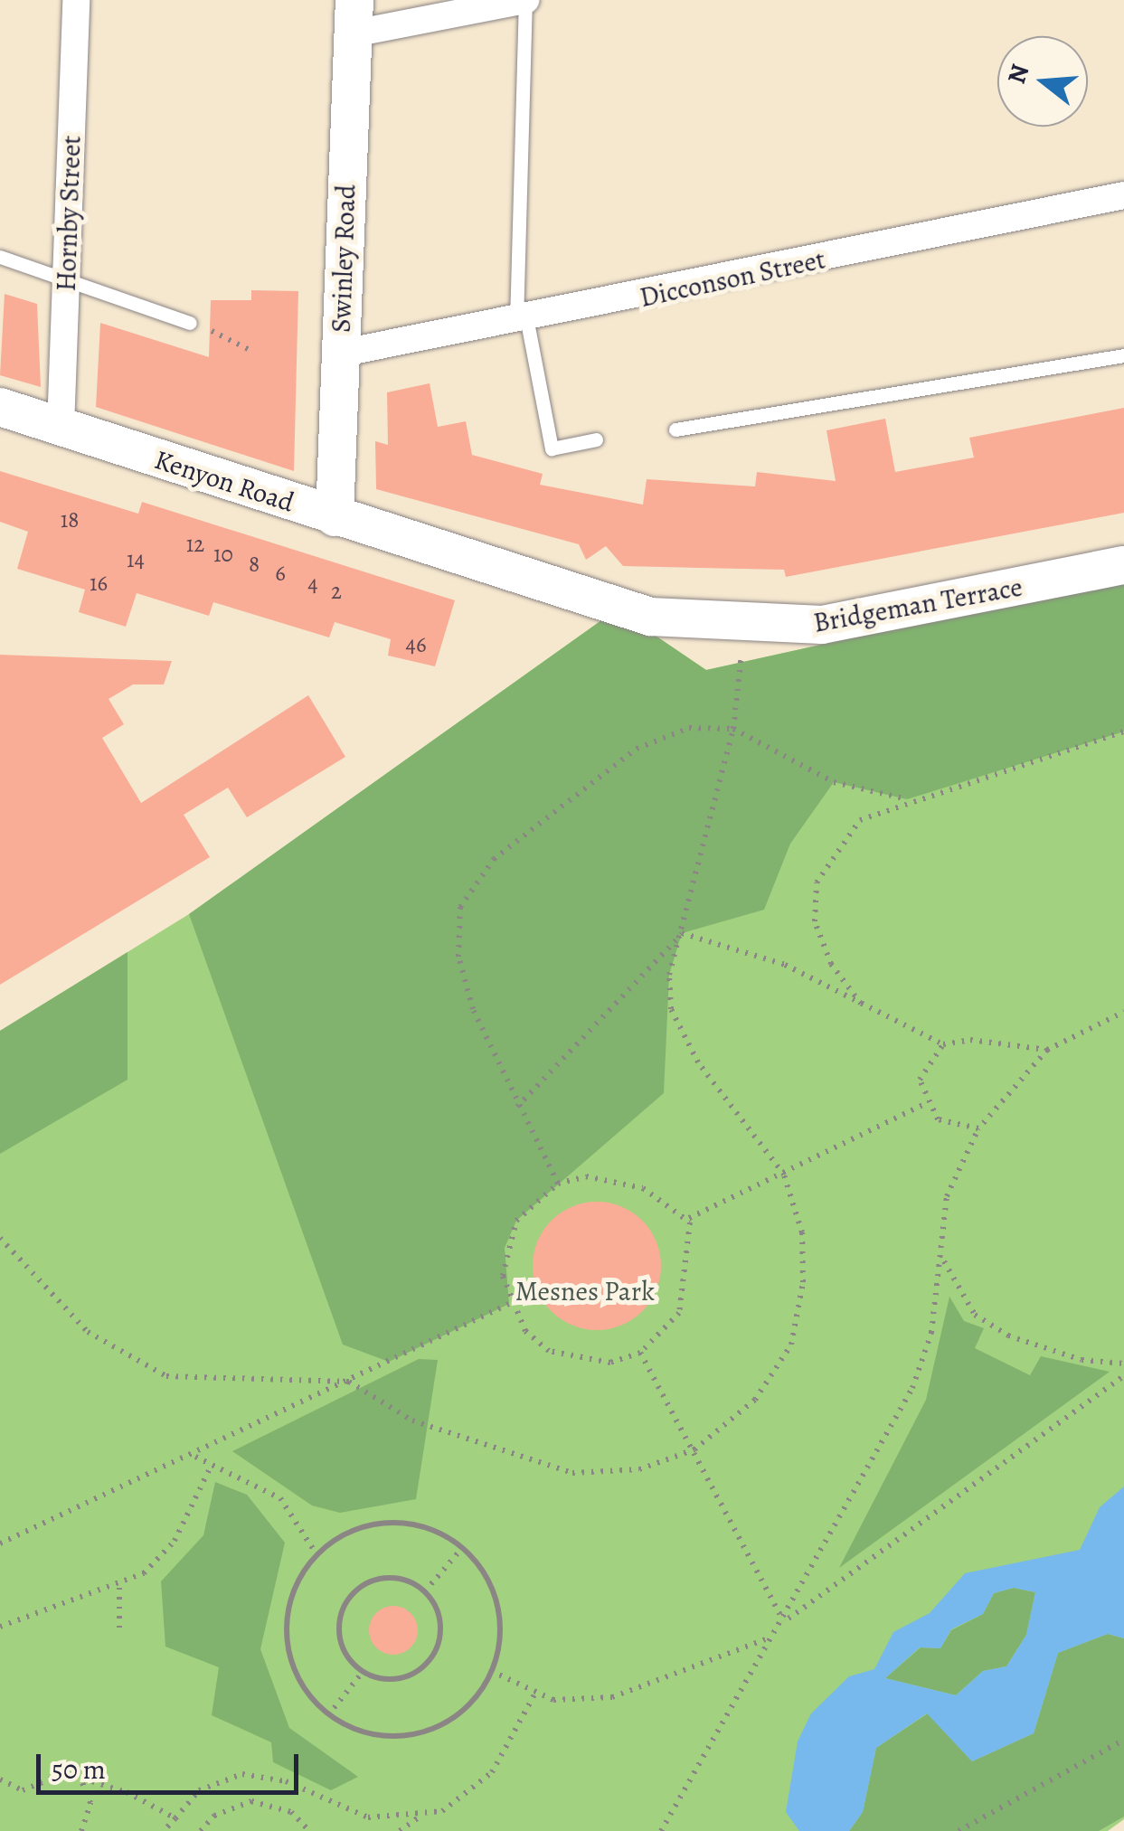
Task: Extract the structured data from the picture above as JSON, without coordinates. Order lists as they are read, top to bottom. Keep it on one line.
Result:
{"streets":{"main road":["Swinley Road","Kenyon Road","Bridgeman Terrace"],"street":["Hornby Street","Dicconson Street"]},"crossings":[["Hornby Street","Kenyon Road"],["Swinley Road","Dicconson Street"],["Swinley Road","Kenyon Road"],["Kenyon Road","Bridgeman Terrace"]],"parks":["Mesnes Park"],"house_numbers":["18","12","10","14","8","6","16","4","2","46"],"scale_bar":"50 m","north":"left"}
